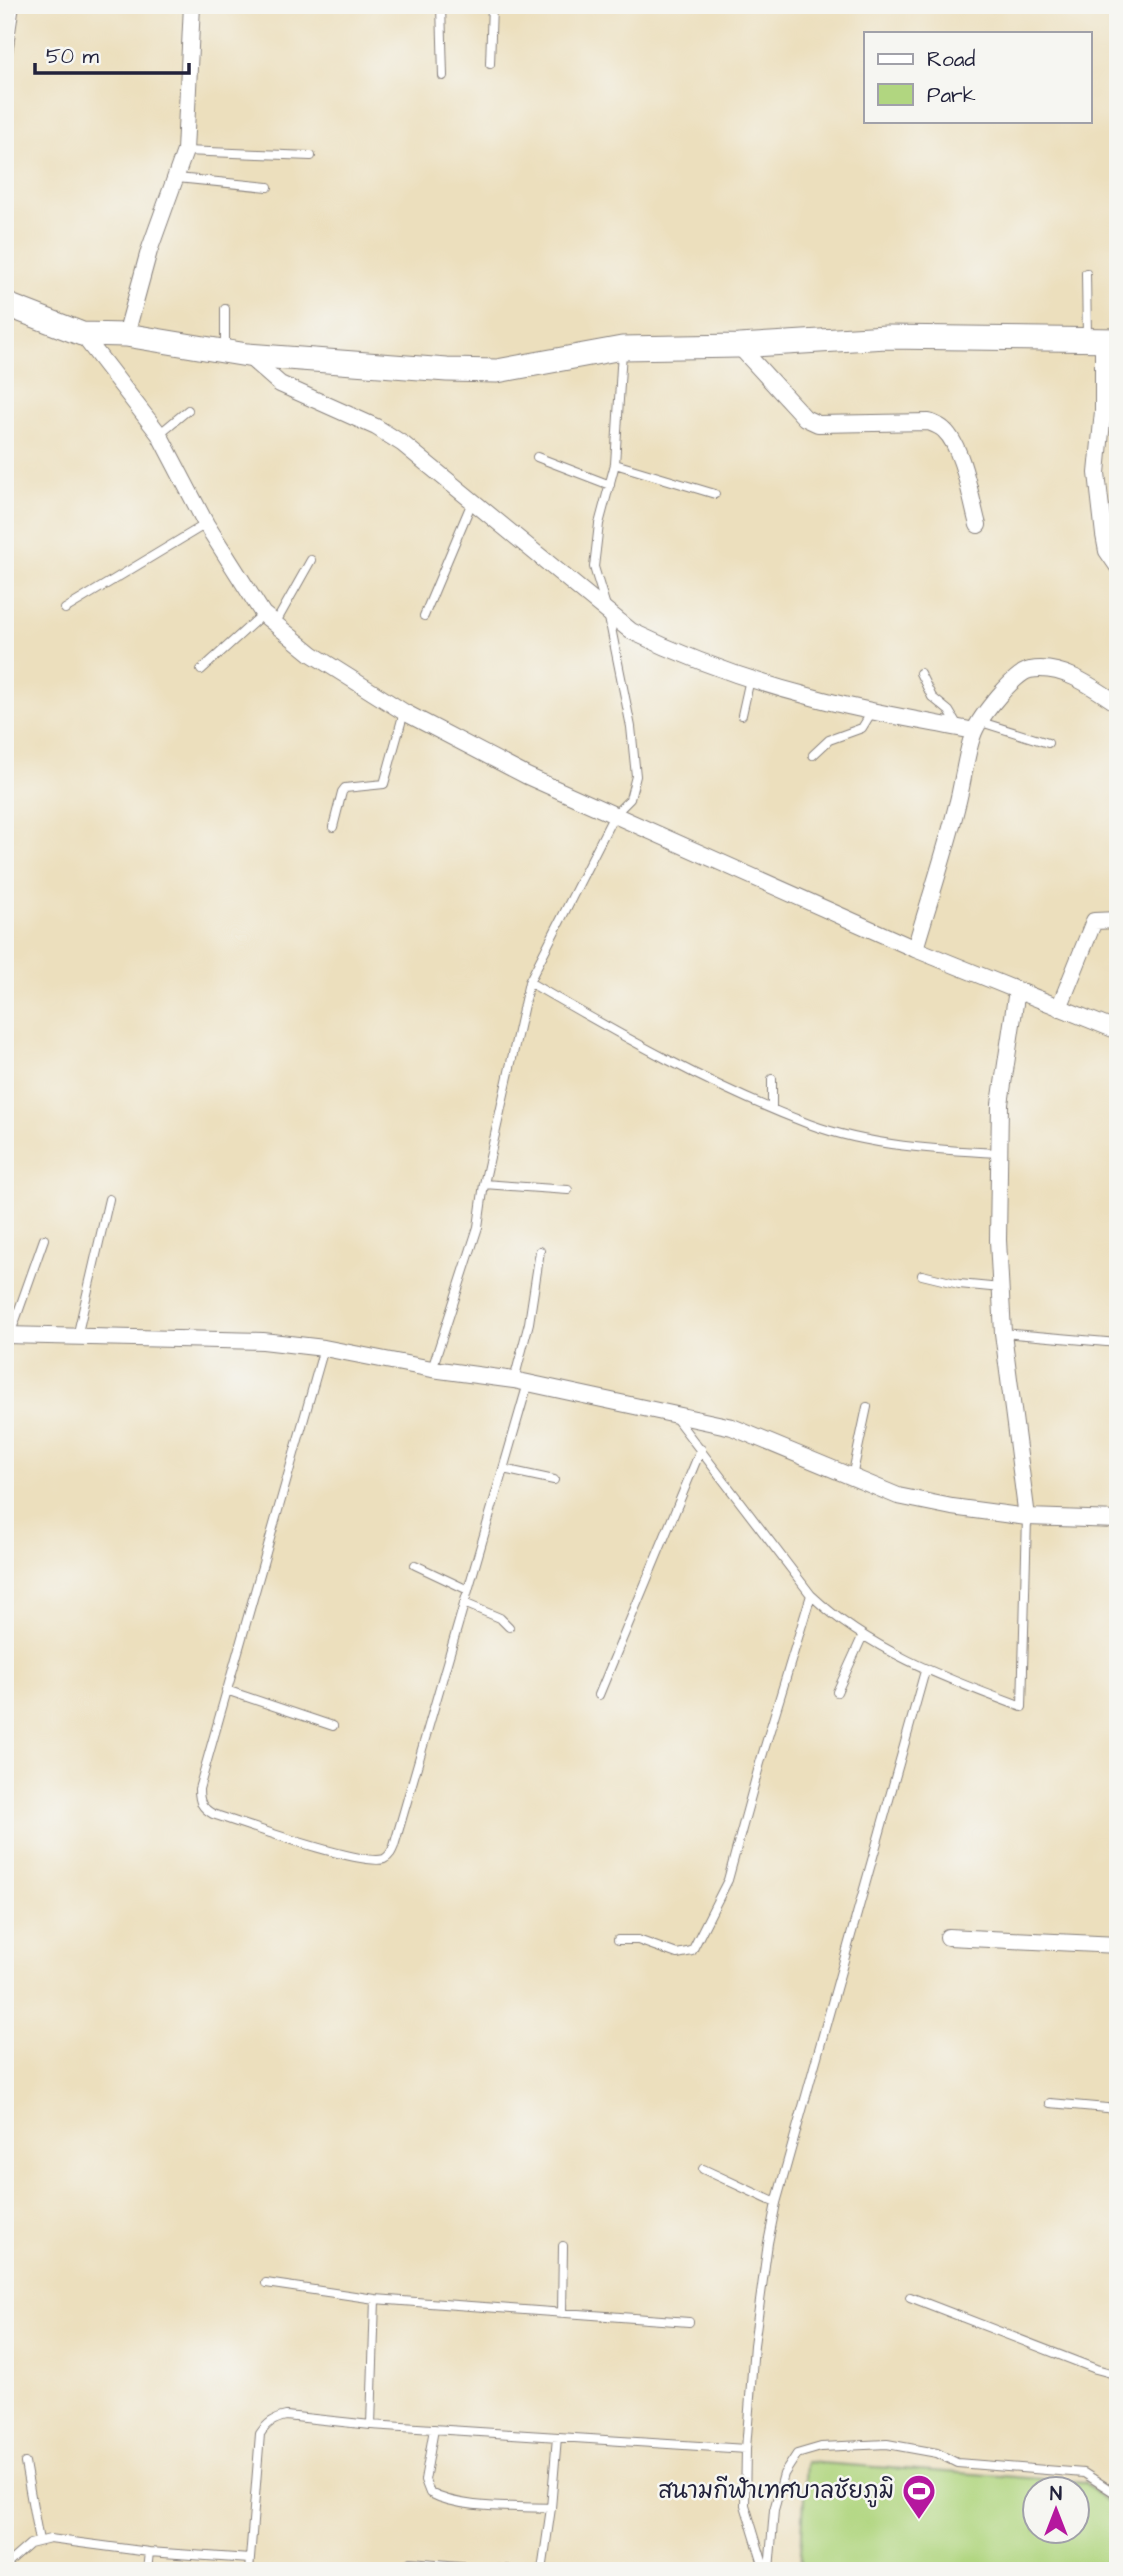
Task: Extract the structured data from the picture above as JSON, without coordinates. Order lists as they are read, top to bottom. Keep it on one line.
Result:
{"places":{"sports":["สนามกีฬาเทศบาลชัยภูมิ"]},"legend":["Road","Park"],"scale_bar":"50 m","north":"top"}
